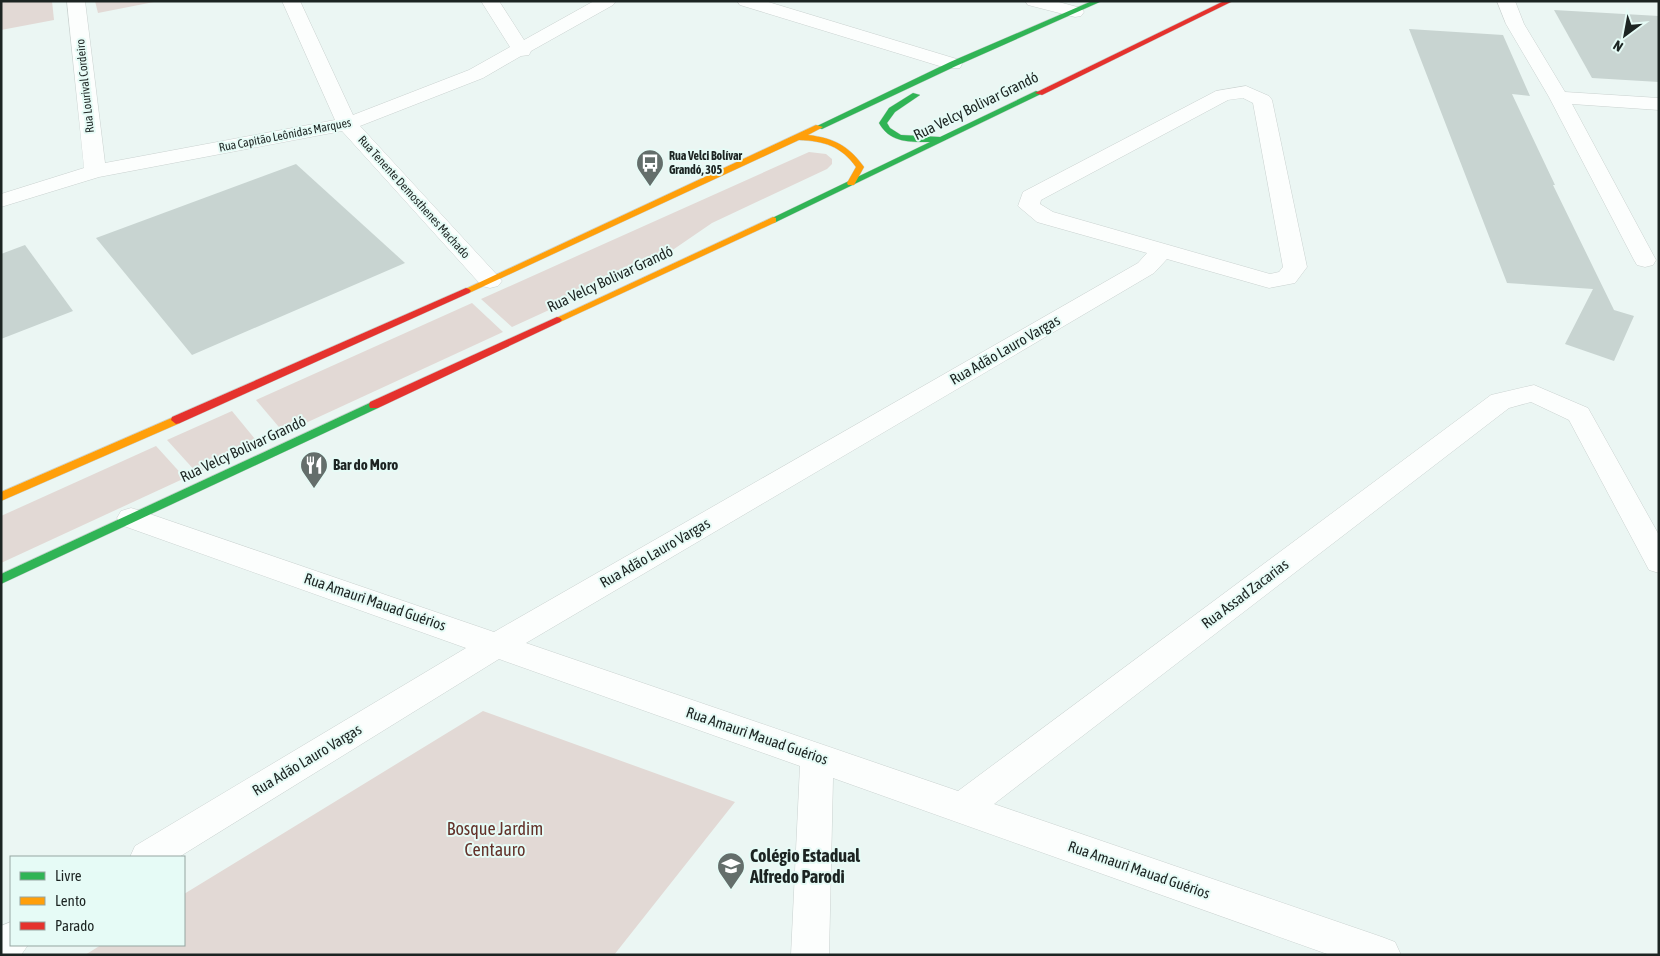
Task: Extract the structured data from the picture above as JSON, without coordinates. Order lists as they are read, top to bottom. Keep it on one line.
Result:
{"streets":{"main road":["Rua Velcy Bolivar Grandó"],"street":["Rua Lourival Cordeiro","Rua Capitão Leônidas Marques","Rua Tenente Demosthenes Machado","Rua Adão Lauro Vargas","Rua Assad Zacarias","Rua Amauri Mauad Guérios"]},"crossings":[["Rua Lourival Cordeiro","Rua Capitão Leônidas Marques"],["Rua Velcy Bolivar Grandó","Rua Amauri Mauad Guérios"],["Rua Capitão Leônidas Marques","Rua Tenente Demosthenes Machado"],["Rua Adão Lauro Vargas","Rua Amauri Mauad Guérios"],["Rua Assad Zacarias","Rua Amauri Mauad Guérios"]],"parks":["Bosque Jardim Centauro"],"places":{"bus stop":["Rua Velci Bolívar Grandó, 305"],"restaurant":["Bar do Moro"],"school or university":["Colégio Estadual Alfredo Parodi"]},"legend":["Livre","Lento","Parado"],"north":"bottom left"}
